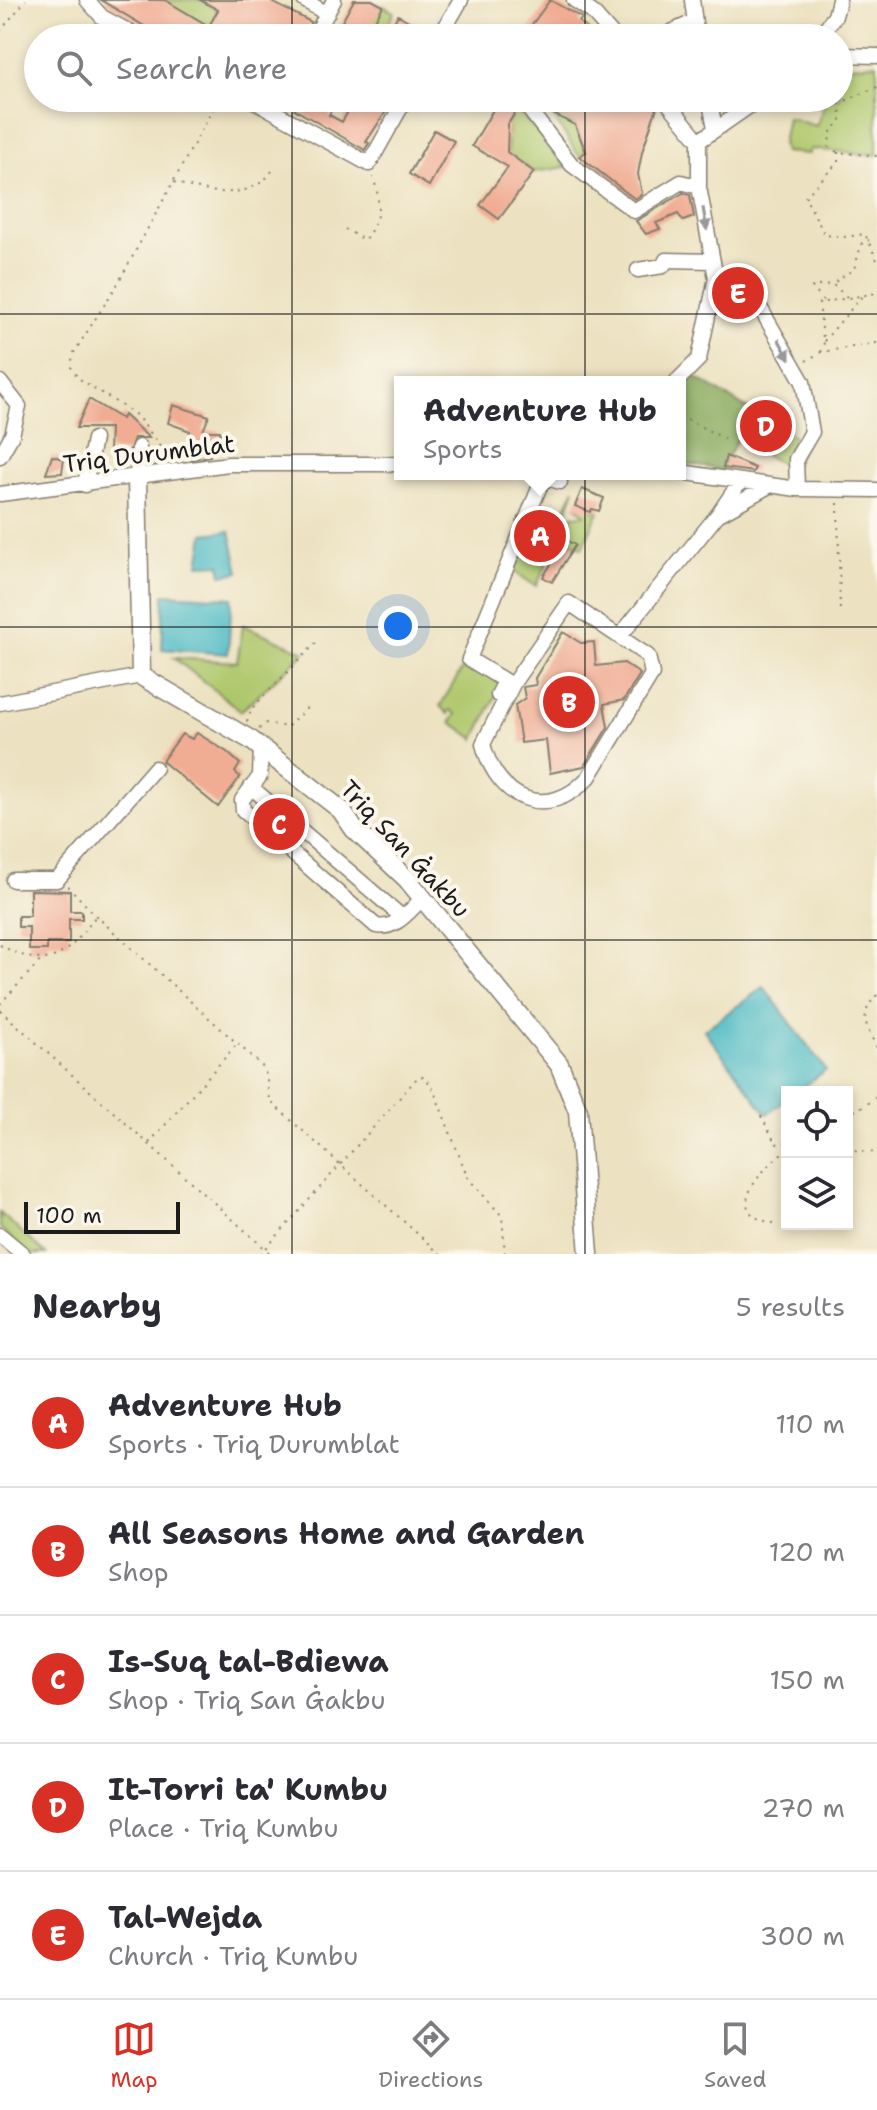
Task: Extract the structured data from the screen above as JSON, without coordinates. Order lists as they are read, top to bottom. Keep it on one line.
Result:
{"streets":{"main road":["Triq San Ġakbu"],"street":["Triq Durumblat"]},"scale_bar":"100 m","page":{"search":"Search here","pins":["E","D","A","B","C"],"popup":["Adventure Hub","Sports"],"scale":"100 m","heading":["Nearby","5 results"],"list":[{"mark":"A","name":"Adventure Hub","note":"Sports · Triq Durumblat","value":"110 m"},{"mark":"B","name":"All Seasons Home and Garden","note":"Shop","value":"120 m"},{"mark":"C","name":"Is-Suq tal-Bdiewa","note":"Shop · Triq San Ġakbu","value":"150 m"},{"mark":"D","name":"It-Torri ta' Kumbu","note":"Place · Triq Kumbu","value":"270 m"},{"mark":"E","name":"Tal-Wejda","note":"Church · Triq Kumbu","value":"300 m"}],"nav":["Map","Directions","Saved"]}}
